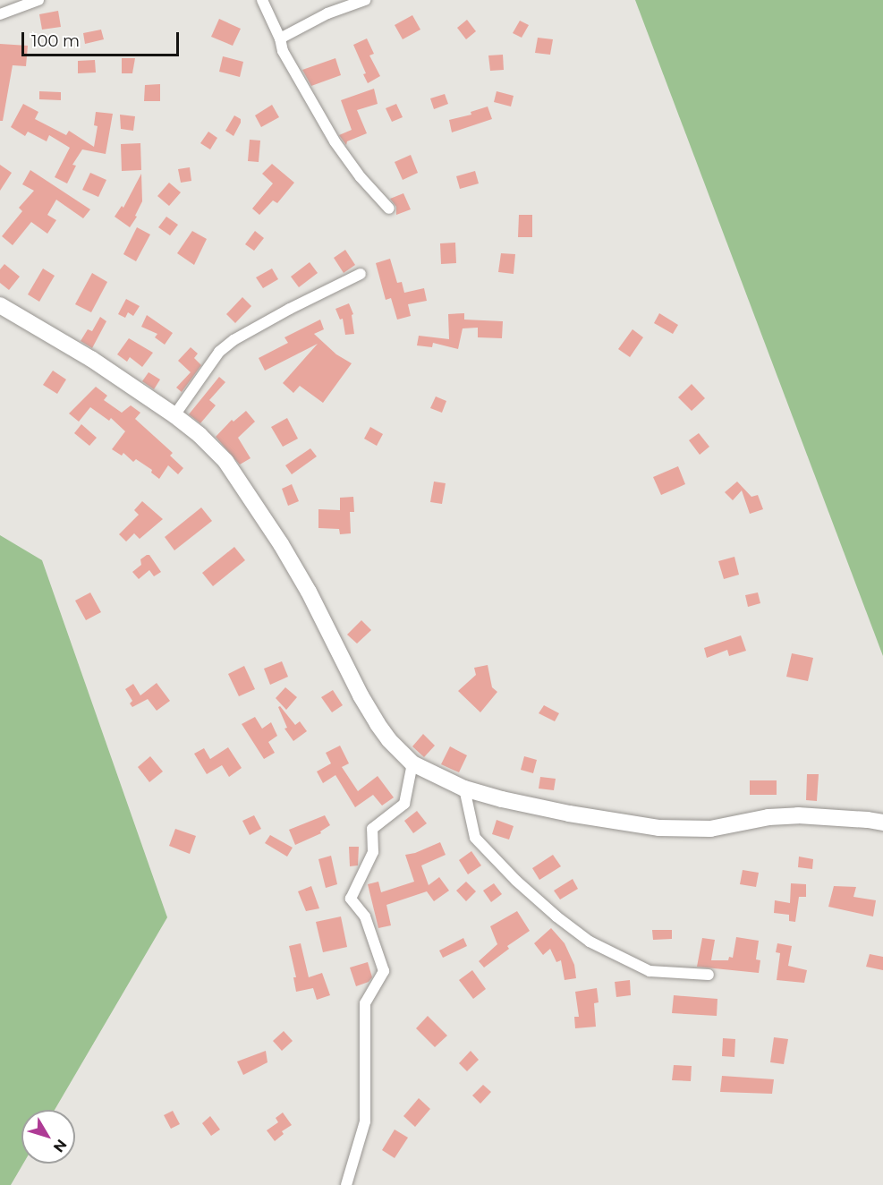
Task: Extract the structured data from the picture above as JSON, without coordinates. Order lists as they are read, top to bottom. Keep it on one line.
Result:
{"scale_bar":"100 m","north":"bottom right"}
